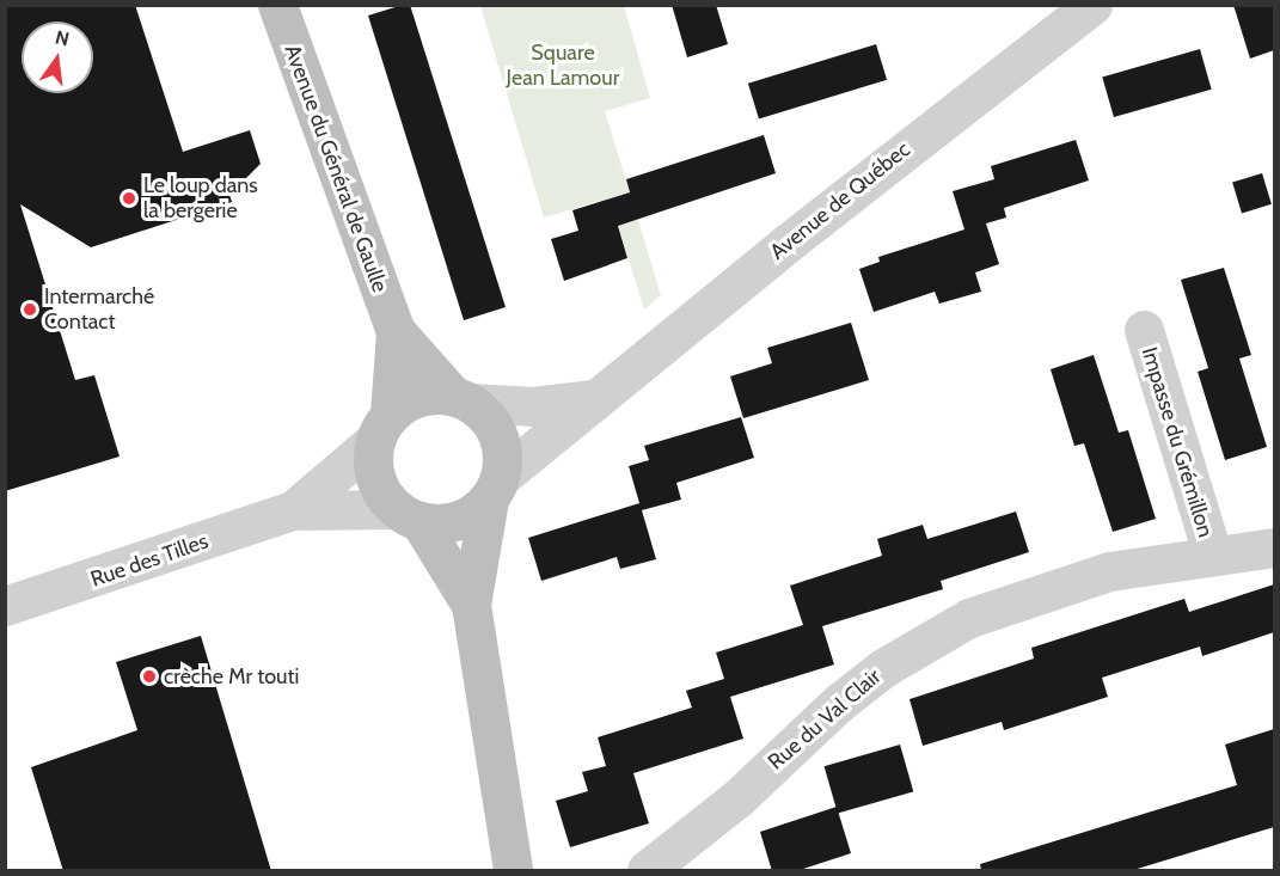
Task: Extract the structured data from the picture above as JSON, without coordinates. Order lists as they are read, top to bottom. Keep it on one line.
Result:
{"streets":{"street":["Avenue du Général de Gaulle","Avenue de Québec","Impasse du Grémillon","Rue des Tilles","Rue du Val Clair"]},"crossings":[["Avenue du Général de Gaulle","Avenue de Québec"],["Avenue du Général de Gaulle","Rue des Tilles"],["Avenue de Québec","Rue des Tilles"],["Impasse du Grémillon","Rue du Val Clair"]],"parks":["Square Jean Lamour"],"places":["Le loup dans la bergerie","Intermarché Contact","crèche Mr touti"],"north":"top"}
